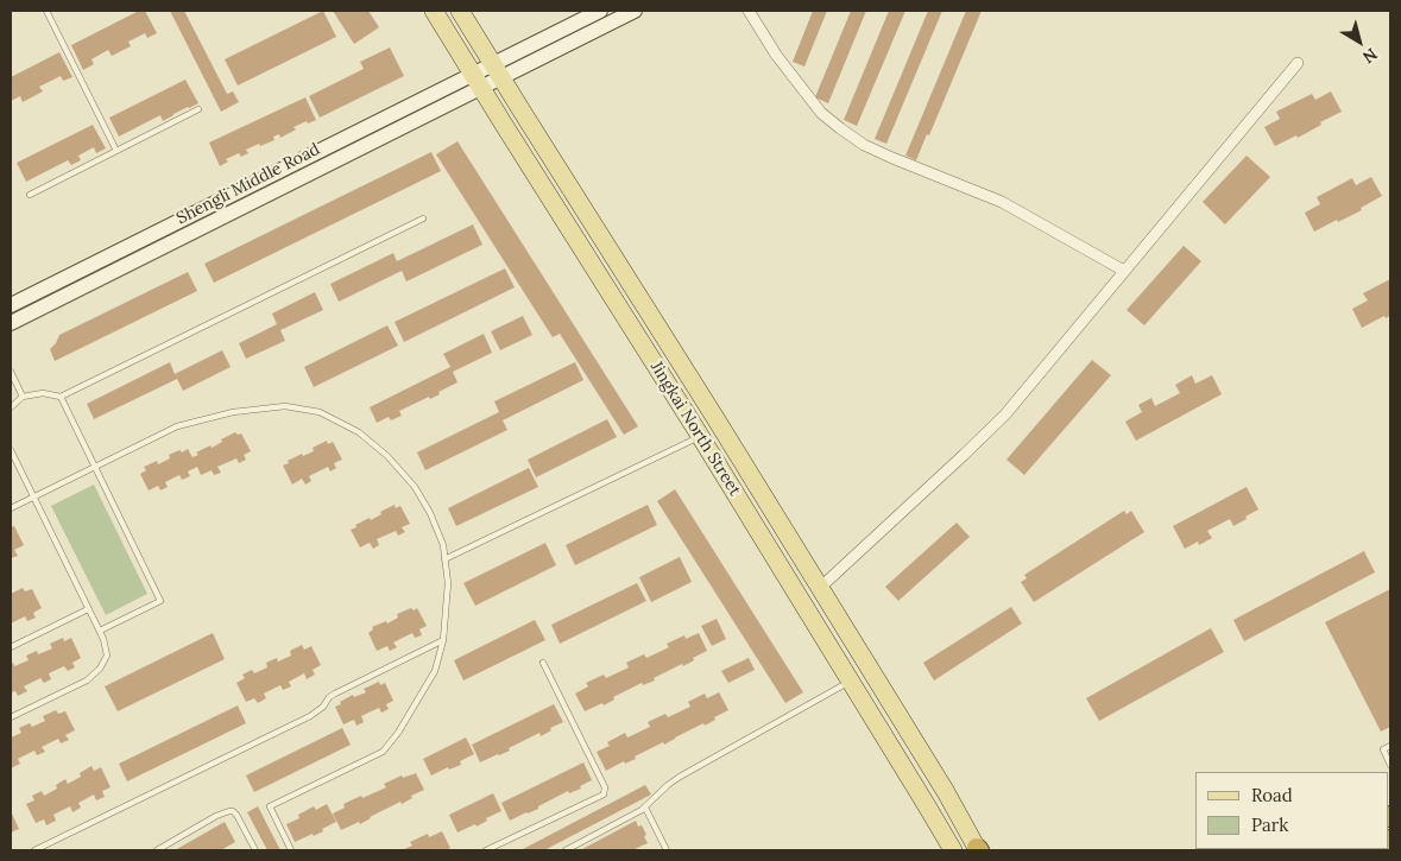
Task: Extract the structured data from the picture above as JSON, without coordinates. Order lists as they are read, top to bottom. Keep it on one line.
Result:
{"streets":{"main road":["Jingkai North Street"],"street":["Shengli Middle Road"]},"crossings":[["Shengli Middle Road","Jingkai North Street"]],"legend":["Road","Park"],"north":"bottom right"}
